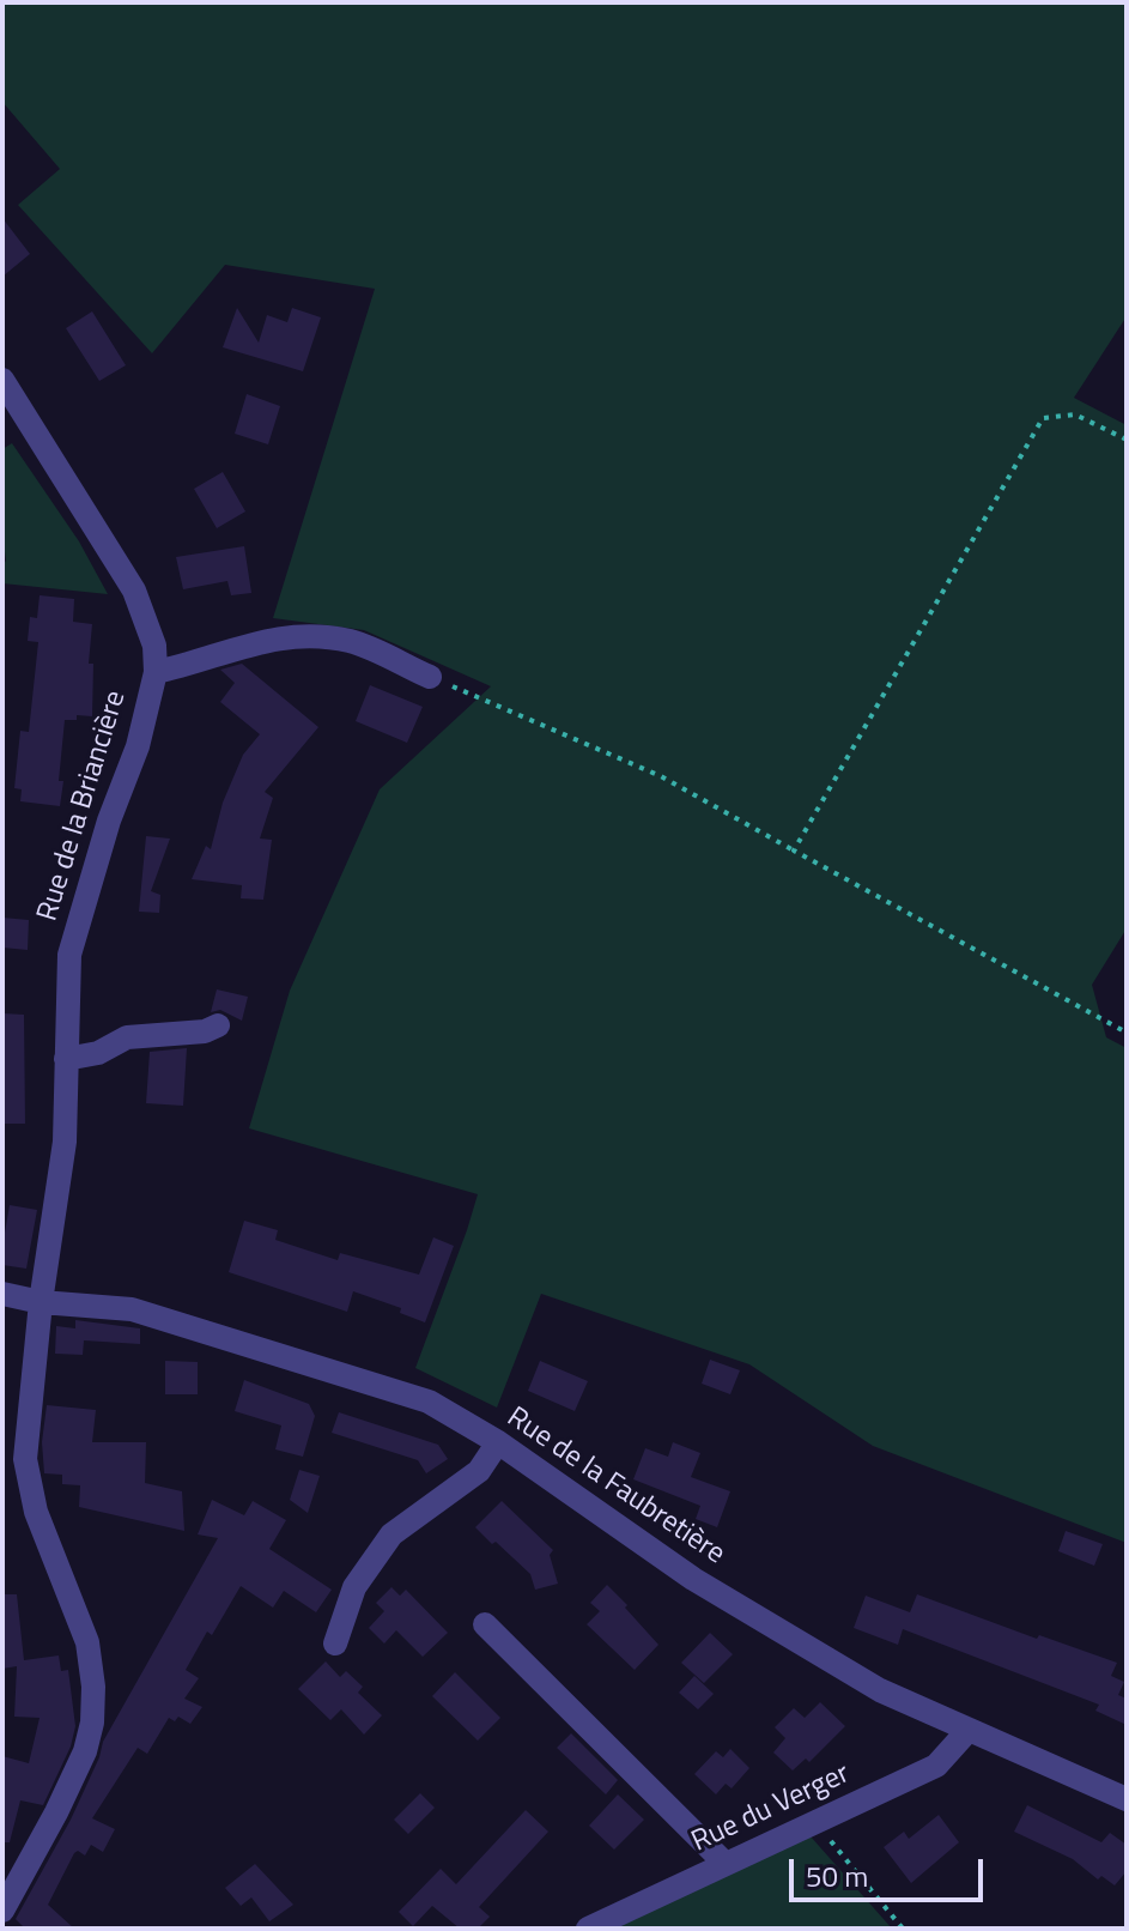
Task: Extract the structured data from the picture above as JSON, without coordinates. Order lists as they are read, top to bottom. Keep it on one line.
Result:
{"streets":{"street":["Rue de la Briancière","Rue de la Faubretière","Rue du Verger"]},"crossings":[["Rue de la Briancière","Rue de la Faubretière"],["Rue de la Faubretière","Rue du Verger"]],"scale_bar":"50 m"}
